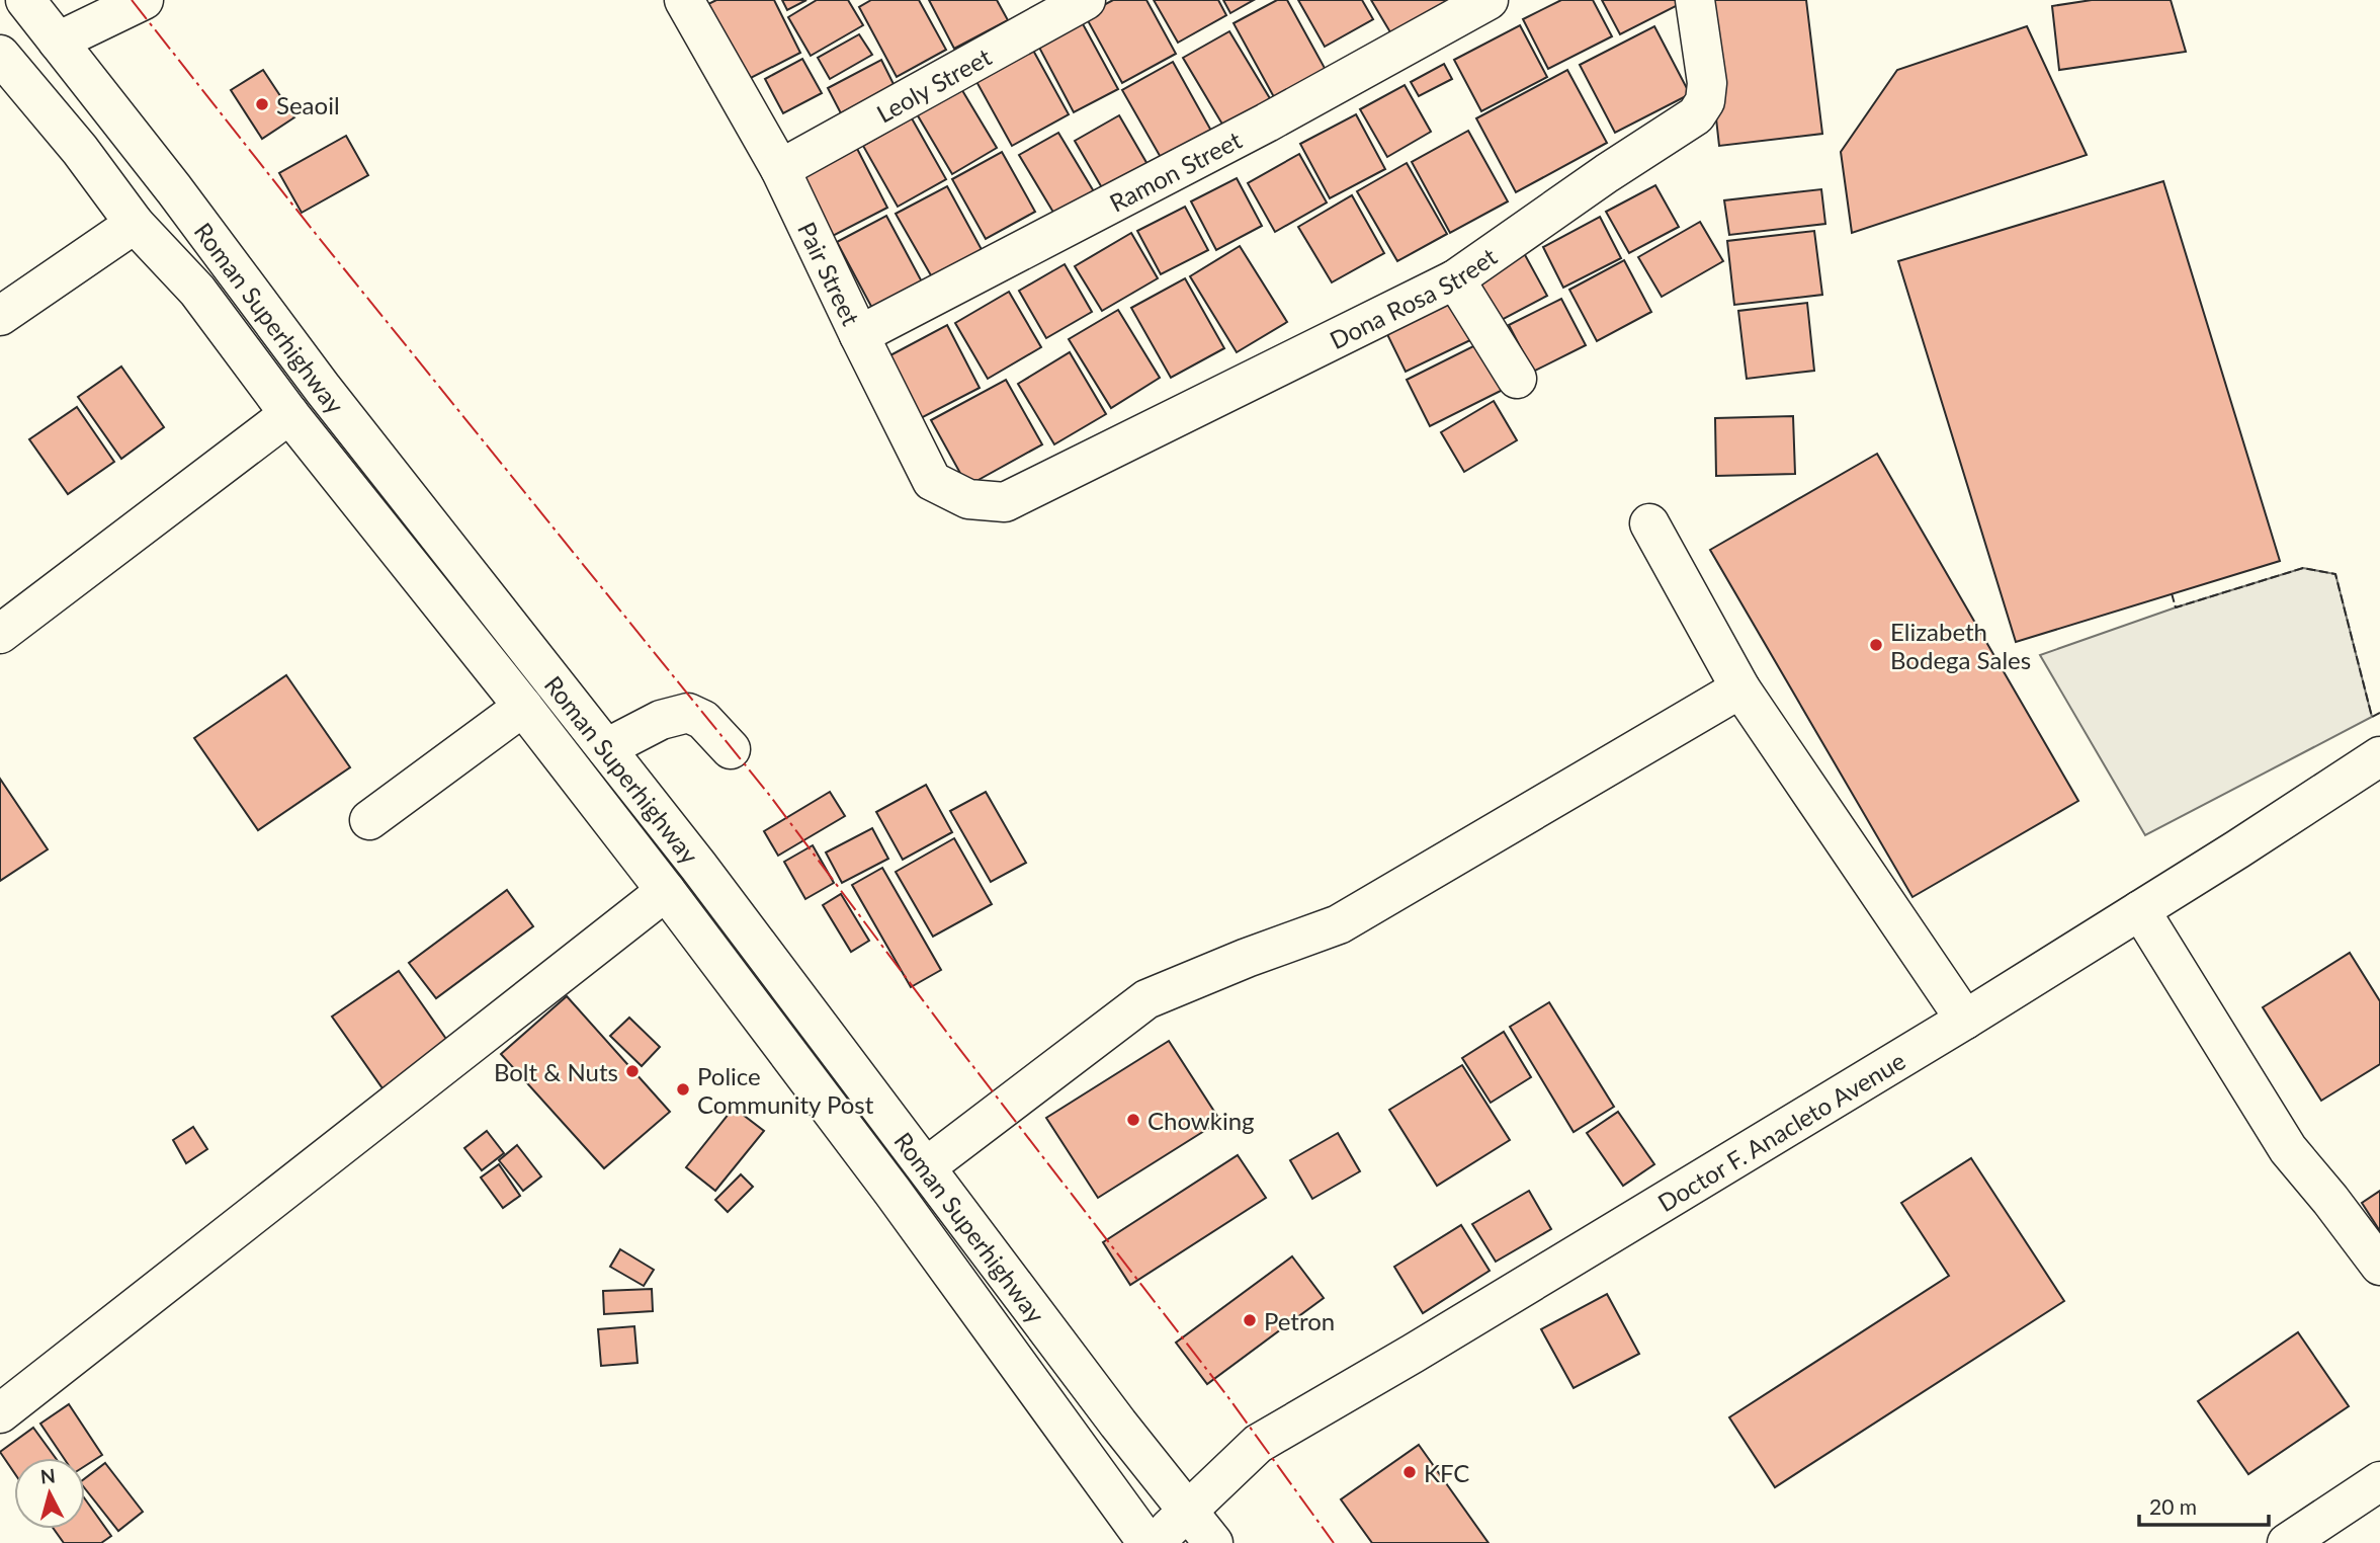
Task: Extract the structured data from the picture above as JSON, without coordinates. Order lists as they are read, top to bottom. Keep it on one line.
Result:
{"streets":{"street":["Leoly Street","Ramon Street","Pair Street","Dona Rosa Street","Roman Superhighway","Doctor F. Anacleto Avenue"]},"crossings":[["Leoly Street","Pair Street"],["Ramon Street","Pair Street"],["Pair Street","Dona Rosa Street"],["Roman Superhighway","Doctor F. Anacleto Avenue"]],"places":["Seaoil","Elizabeth Bodega Sales","Bolt & Nuts","Police Community Post","Chowking","Petron","KFC"],"scale_bar":"20 m","north":"top"}
